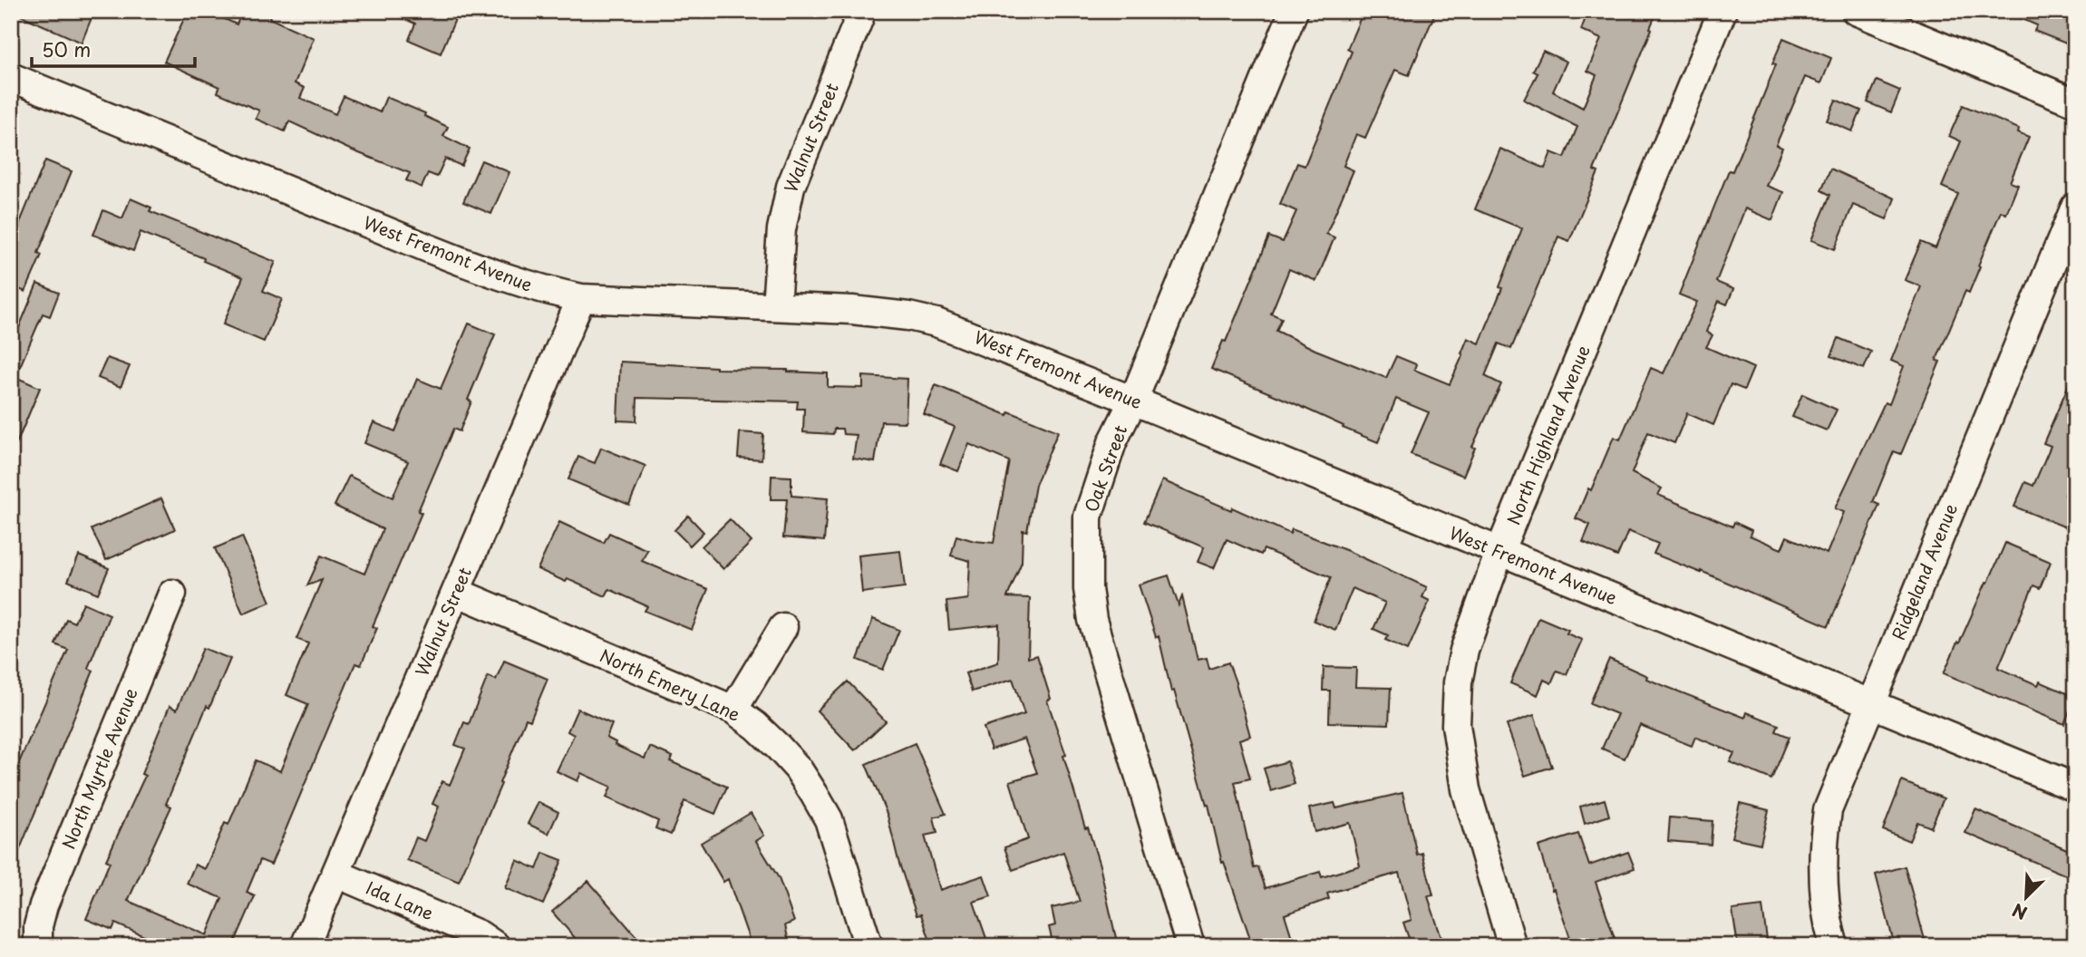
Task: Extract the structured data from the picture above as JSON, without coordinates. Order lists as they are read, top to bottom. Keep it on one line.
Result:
{"streets":{"street":["Walnut Street","West Fremont Avenue","North Highland Avenue","Oak Street","Ridgeland Avenue","North Emery Lane","North Myrtle Avenue","Ida Lane"]},"crossings":[["Walnut Street","West Fremont Avenue"],["Walnut Street","North Emery Lane"],["Walnut Street","Ida Lane"],["West Fremont Avenue","North Highland Avenue"],["West Fremont Avenue","Oak Street"],["West Fremont Avenue","Ridgeland Avenue"]],"scale_bar":"50 m","north":"bottom left"}
